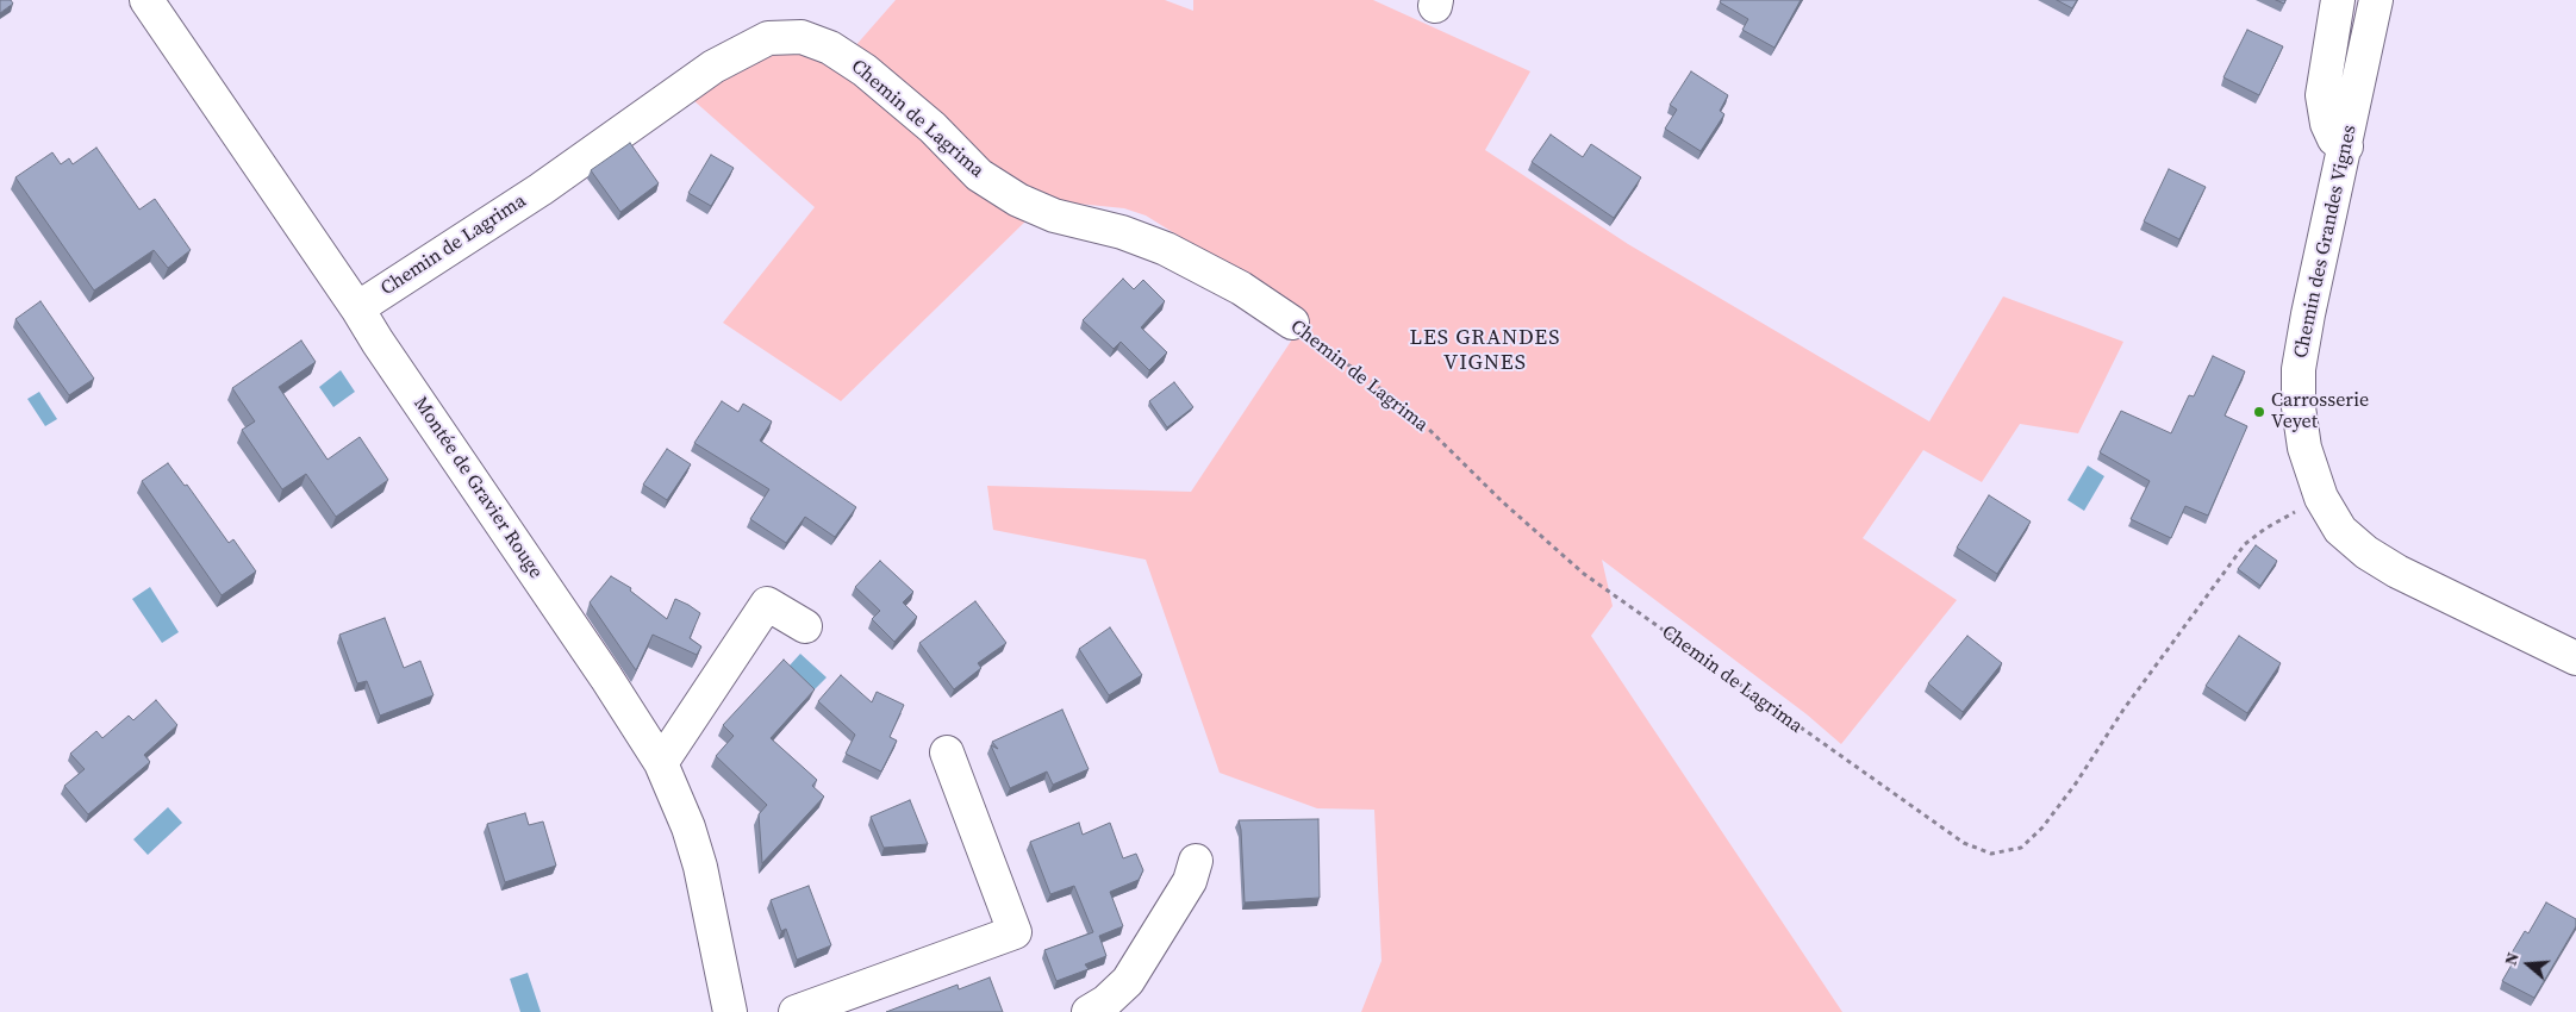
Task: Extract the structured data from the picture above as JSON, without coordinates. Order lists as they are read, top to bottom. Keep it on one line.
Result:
{"streets":{"street":["Chemin de Lagrima","Chemin des Grandes Vignes","Montée de Gravier Rouge"]},"crossings":[["Chemin de Lagrima","Chemin des Grandes Vignes"],["Chemin de Lagrima","Montée de Gravier Rouge"]],"districts":["LES GRANDES VIGNES"],"places":["Carrosserie Veyet"],"north":"left"}
